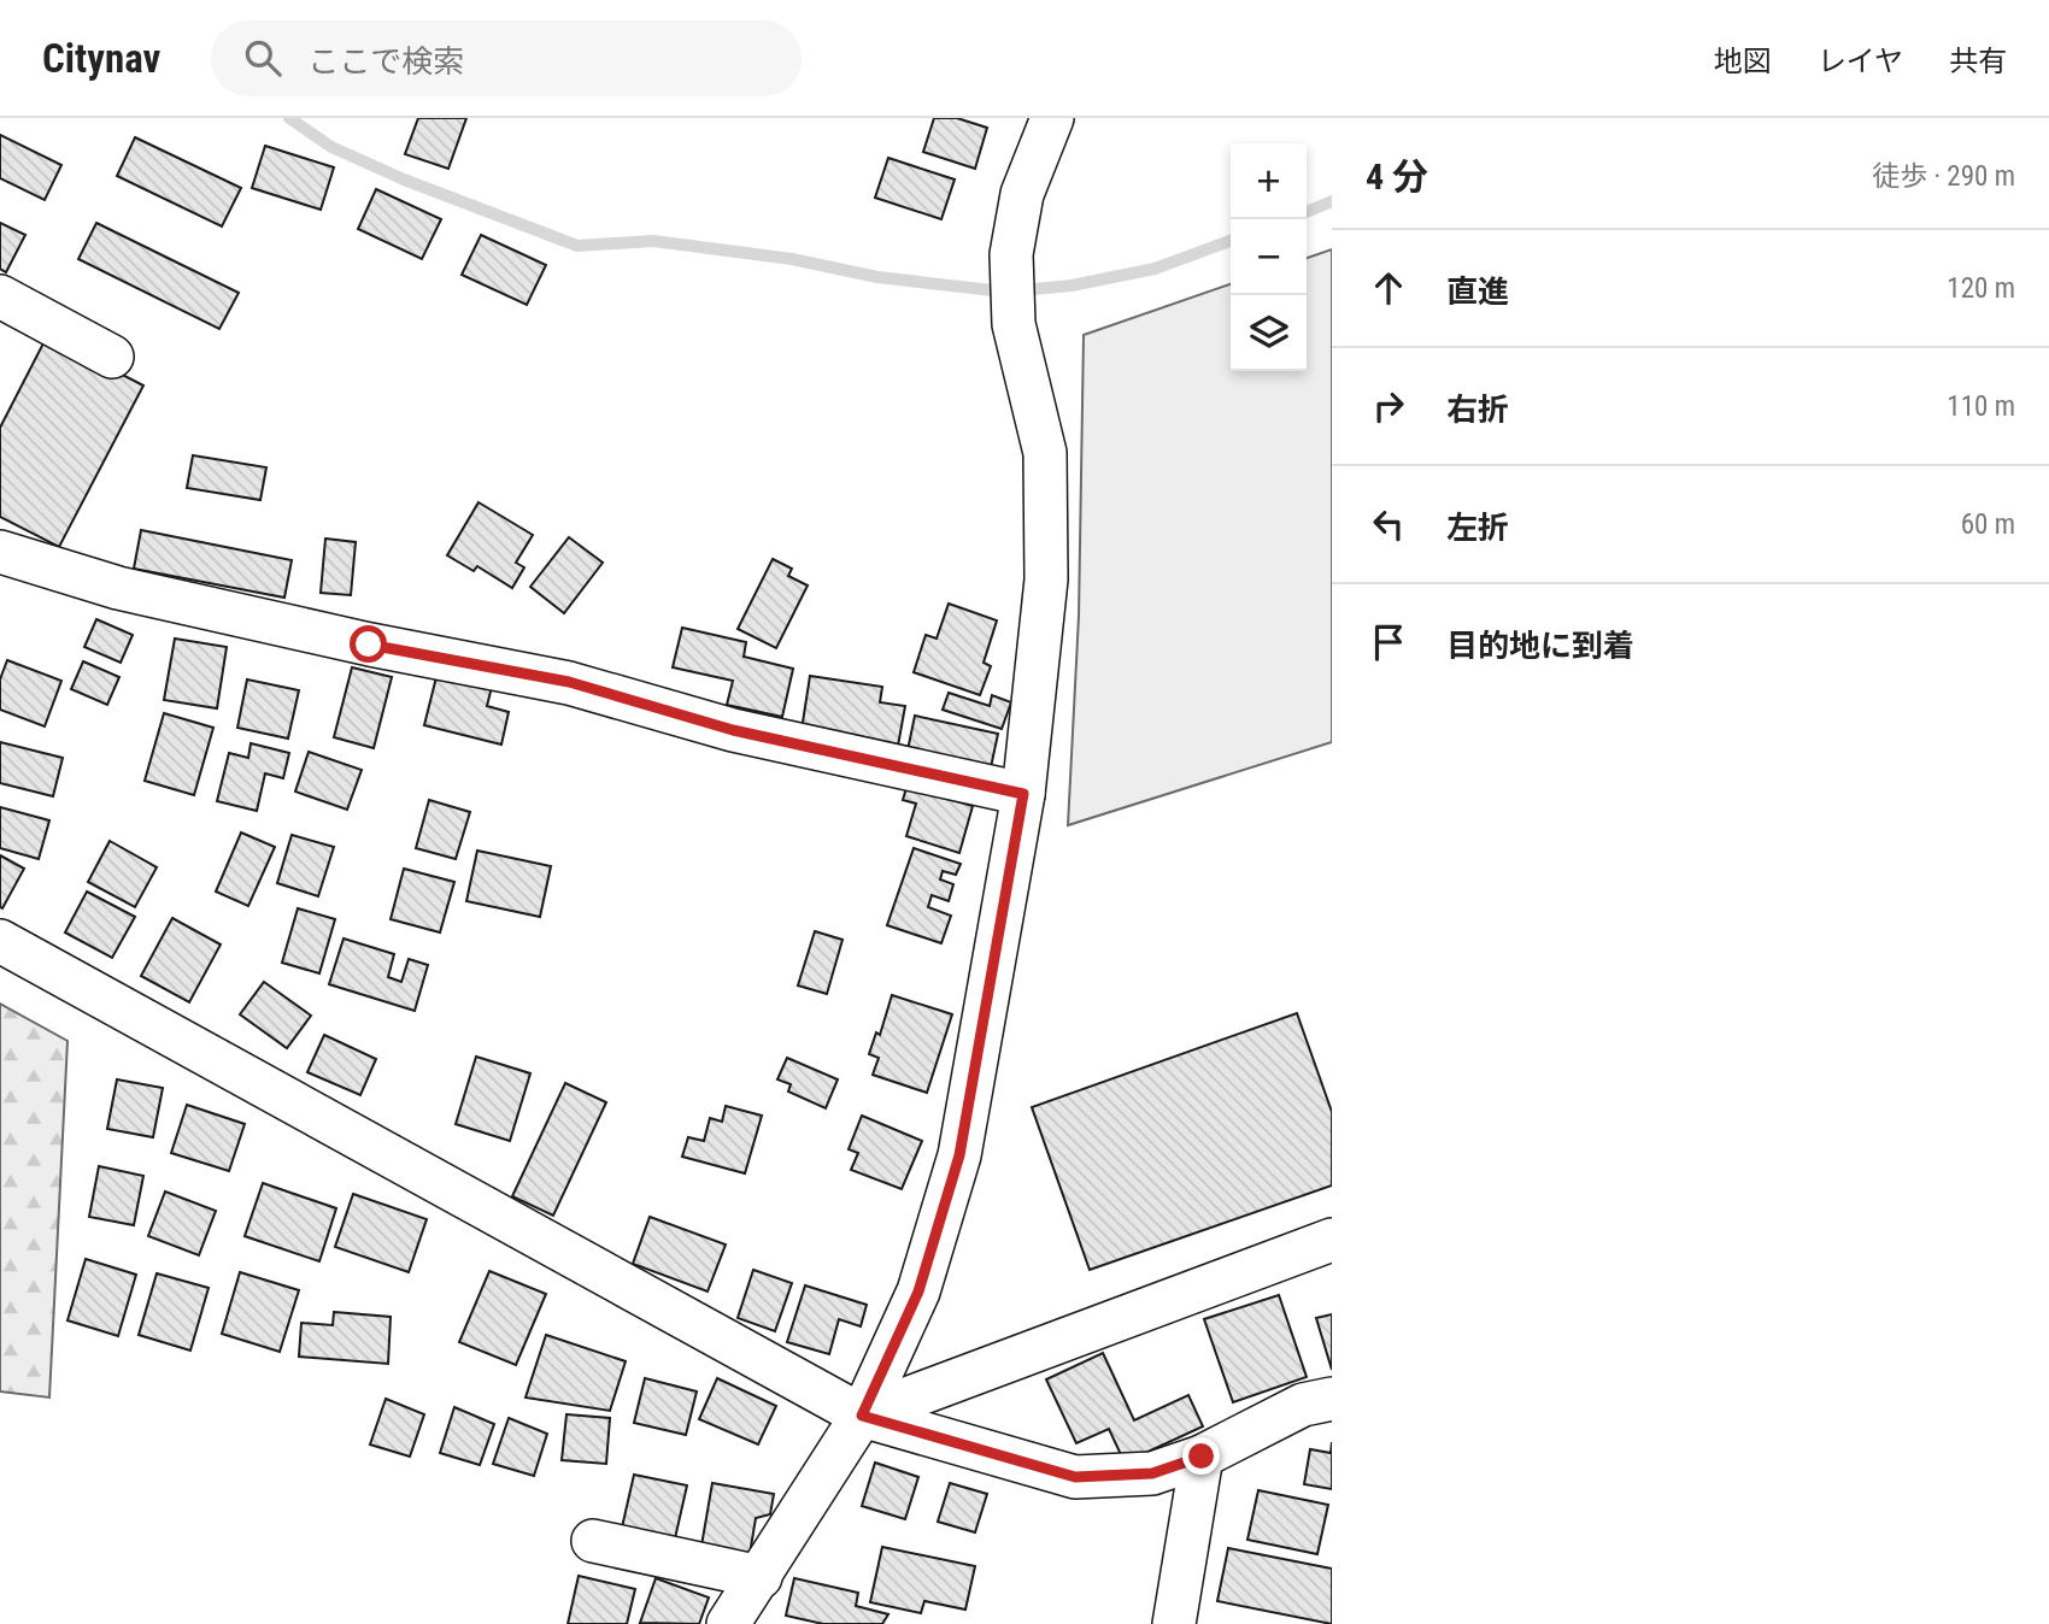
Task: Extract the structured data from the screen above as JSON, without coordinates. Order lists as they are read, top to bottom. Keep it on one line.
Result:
{"page":{"header":"Citynav","search":"ここで検索","nav":["地図","レイヤ","共有"],"heading":["4 分","徒歩 · 290 m"],"map_buttons":["+","−"],"list":[["直進","120 m"],["右折","110 m"],["左折","60 m"],"目的地に到着"]}}
